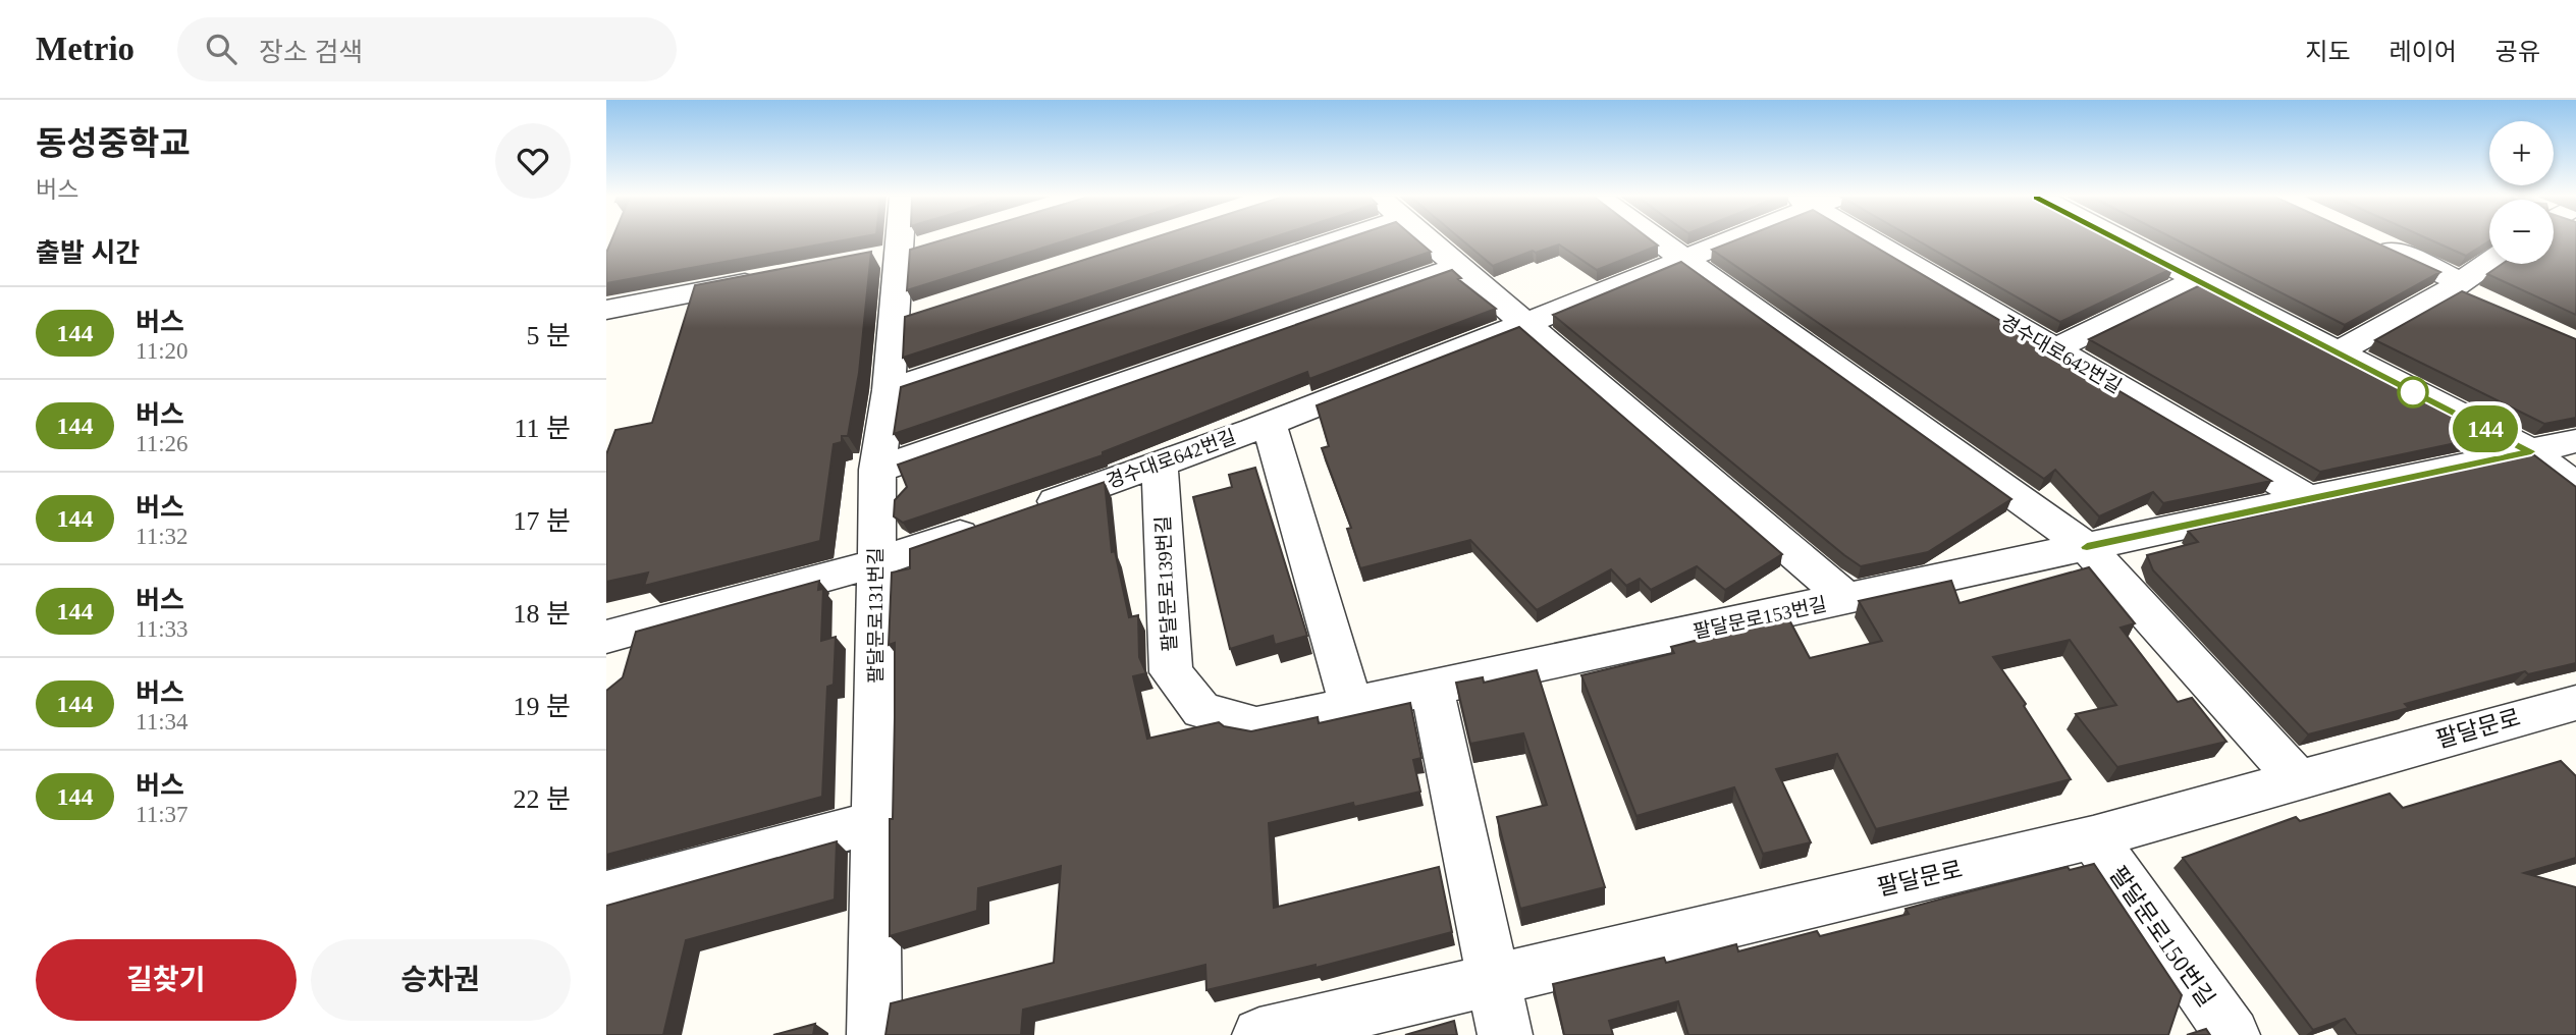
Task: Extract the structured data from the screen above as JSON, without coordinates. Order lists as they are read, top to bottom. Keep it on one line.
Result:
{"streets":{"street":["경수대로642번길","팔달문로139번길","팔달문로131번길","팔달문로153번길","팔달문로","팔달문로150번길"]},"crossings":[["경수대로642번길","팔달문로139번길"],["경수대로642번길","팔달문로153번길"],["팔달문로139번길","팔달문로153번길"],["팔달문로","팔달문로150번길"]],"lines":["bus line 144"],"page":{"header":"Metrio","search":"장소 검색","nav":["지도","레이어","공유"],"heading":[["동성중학교","버스"],"출발 시간"],"on_map":"144","map_buttons":["+","−"],"list":[{"mark":"144","name":"버스","note":"11:20","value":"5 분"},{"mark":"144","name":"버스","note":"11:26","value":"11 분"},{"mark":"144","name":"버스","note":"11:32","value":"17 분"},{"mark":"144","name":"버스","note":"11:33","value":"18 분"},{"mark":"144","name":"버스","note":"11:34","value":"19 분"},{"mark":"144","name":"버스","note":"11:37","value":"22 분"}],"buttons":["길찾기","승차권"]}}
